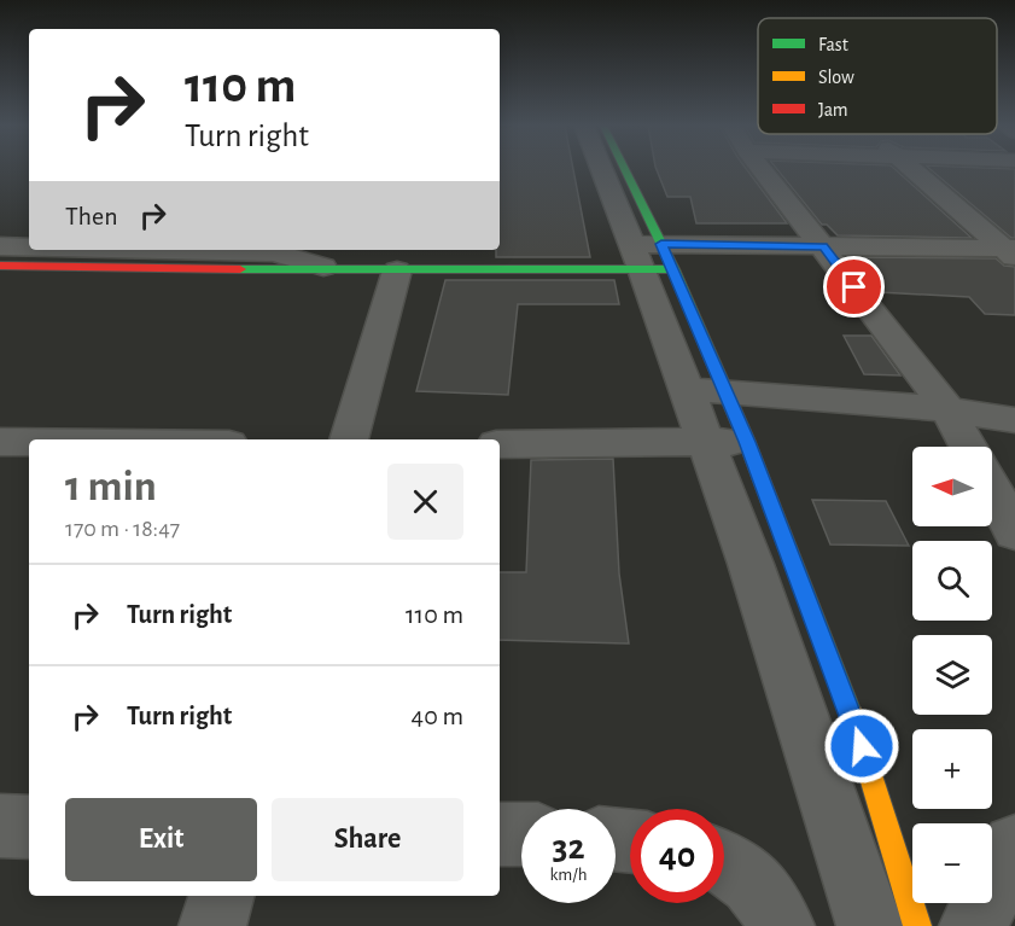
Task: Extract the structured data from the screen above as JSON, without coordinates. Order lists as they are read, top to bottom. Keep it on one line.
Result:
{"legend":["Fast","Slow","Jam"],"north":"left","page":{"turn":["110 m","Turn right"],"then":"Then","heading":["1 min","170 m · 18:47"],"map_buttons":["+","−"],"list":[{"name":"Turn right","value":"110 m"},{"name":"Turn right","value":"40 m"}],"buttons":["Exit","Share"],"speed":"32 km/h","limit":"40"}}
